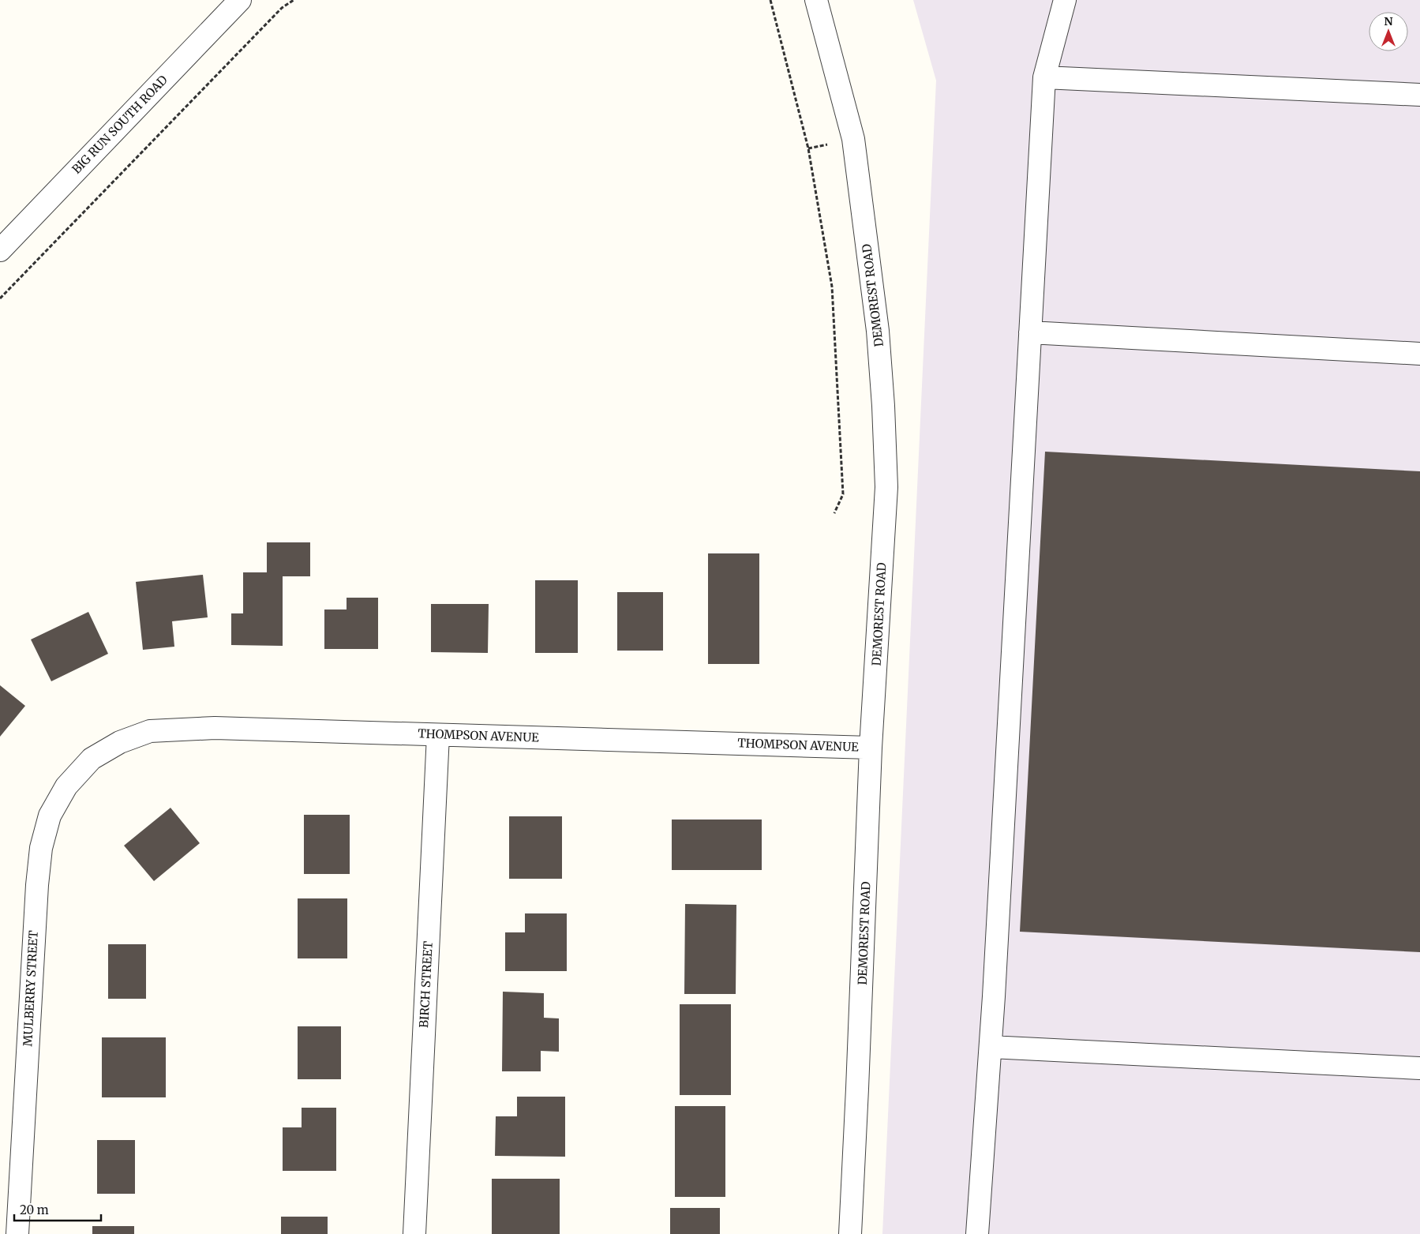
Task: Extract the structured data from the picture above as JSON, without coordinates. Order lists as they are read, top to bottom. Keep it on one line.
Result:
{"streets":{"street":["BIG RUN SOUTH ROAD","DEMOREST ROAD","THOMPSON AVENUE","BIRCH STREET","MULBERRY STREET"]},"crossings":[["DEMOREST ROAD","THOMPSON AVENUE"],["THOMPSON AVENUE","BIRCH STREET"],["THOMPSON AVENUE","MULBERRY STREET"]],"scale_bar":"20 m","north":"top"}
